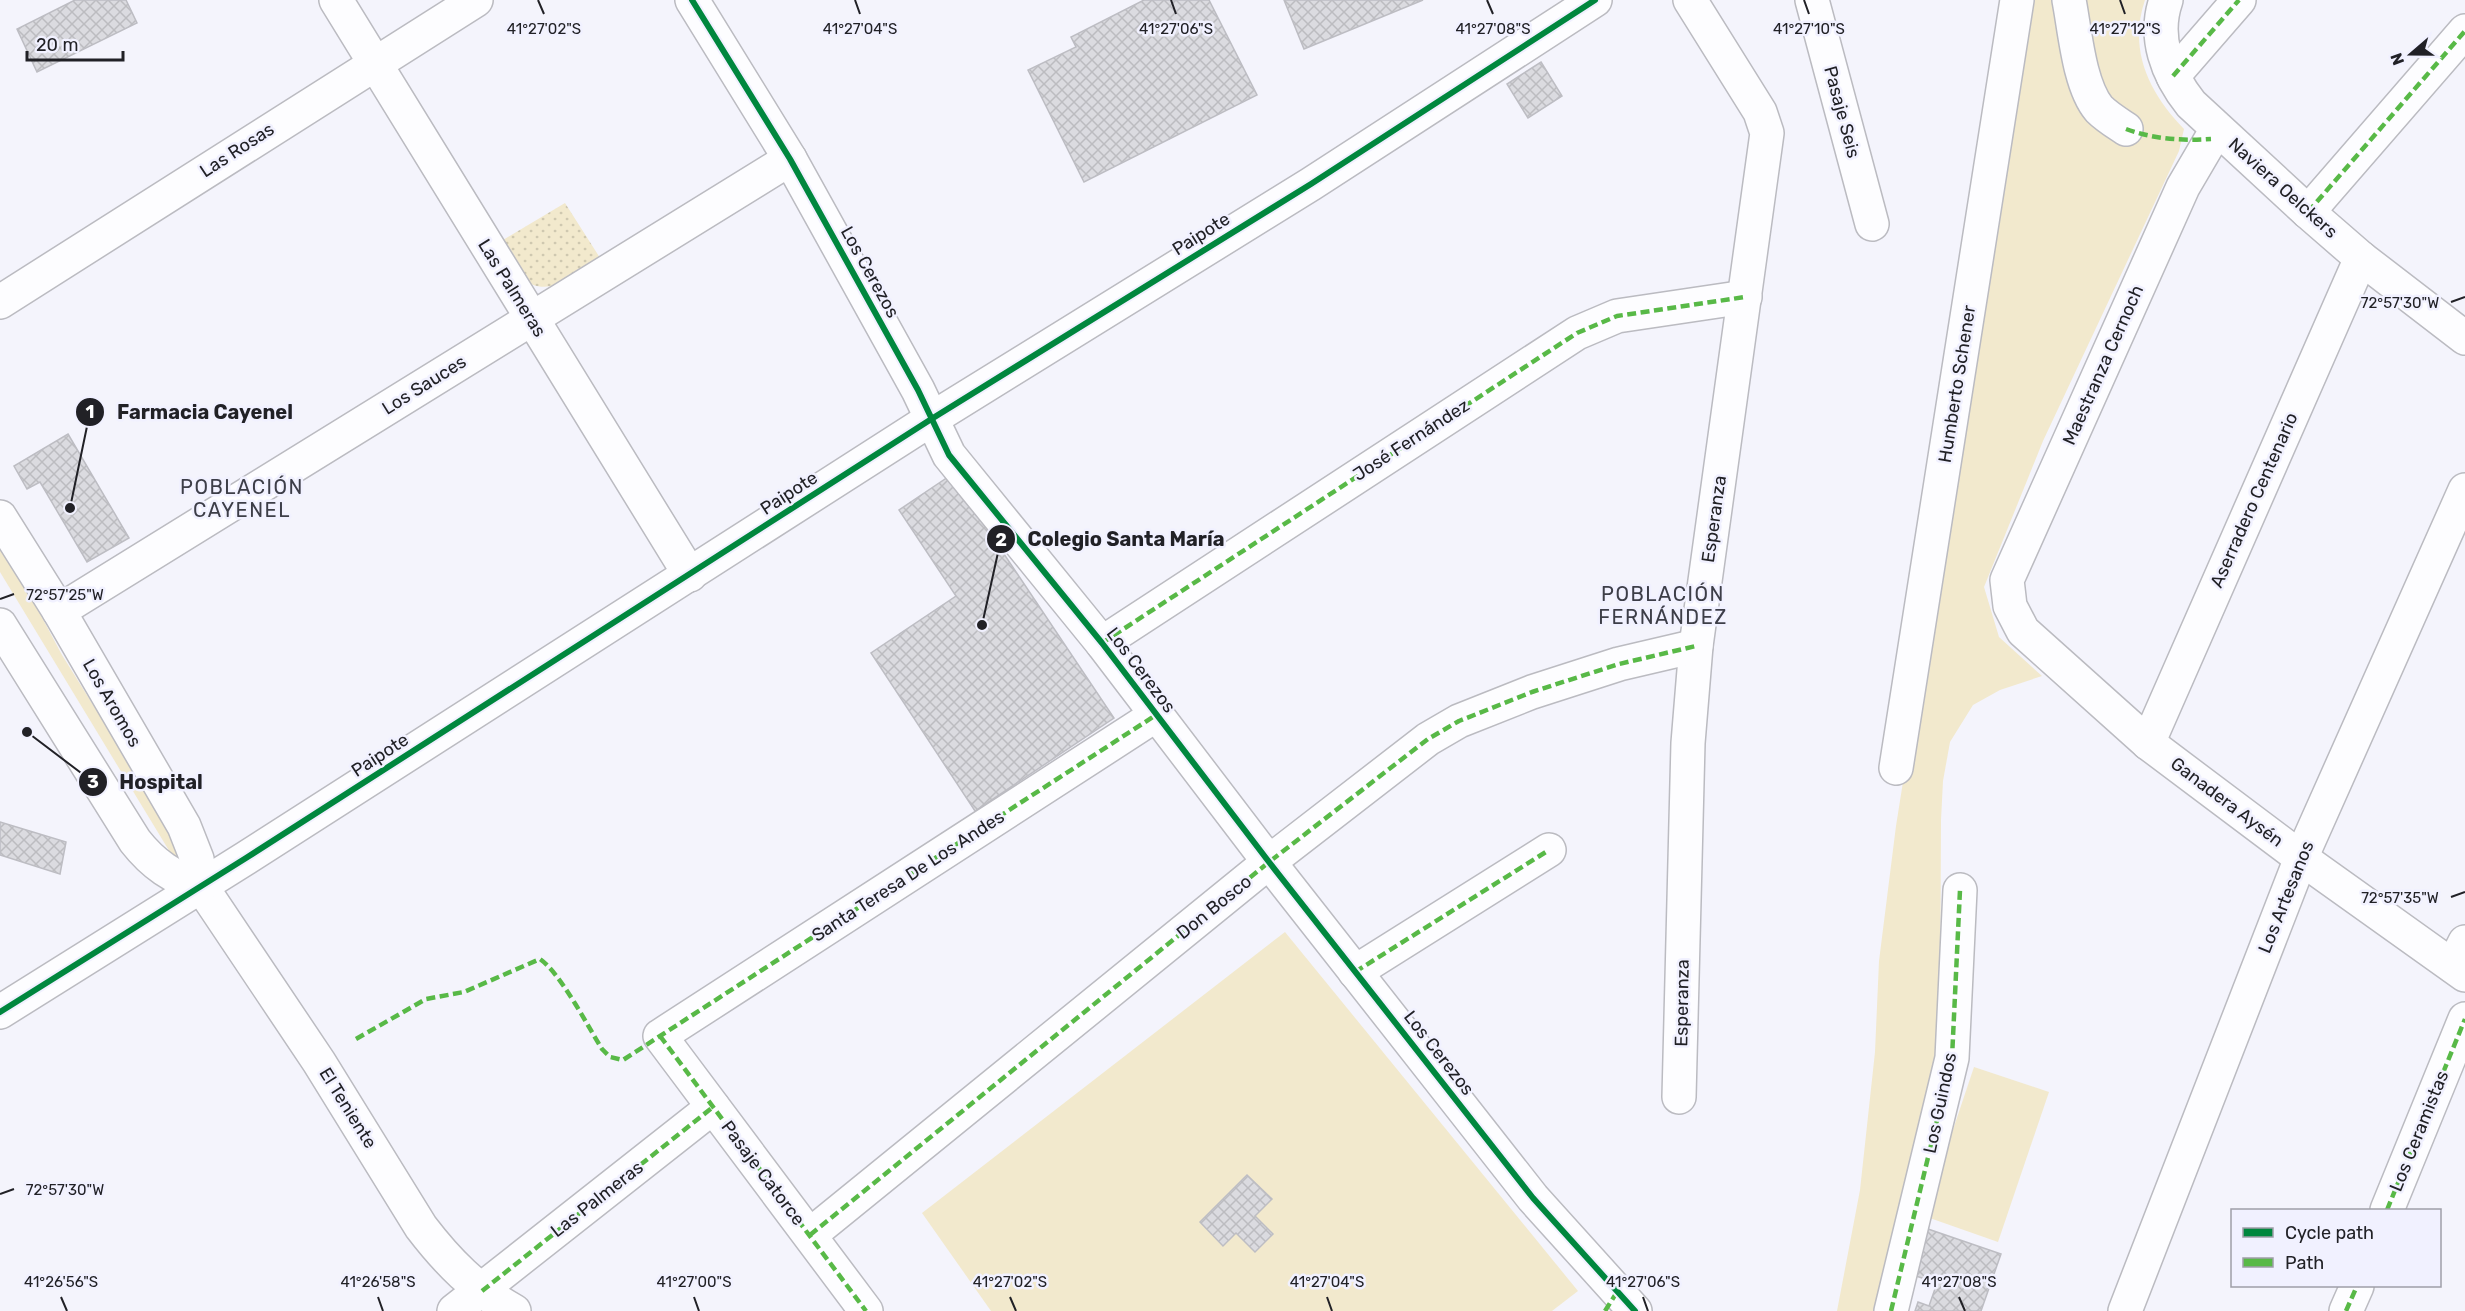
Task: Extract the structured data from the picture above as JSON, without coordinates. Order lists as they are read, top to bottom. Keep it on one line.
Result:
{"streets":{"street":["Pasaje Seis","Las Rosas","Naviera Oelckers","Paipote","Los Cerezos","Las Palmeras","Maestranza Cernoch","Humberto Schener","Los Sauces","José Fernández","Aserradero Centenario","Esperanza","Los Aromos","Ganadera Aysén","Santa Teresa De Los Andes","Los Artesanos","Don Bosco","Los Guindos","El Teniente","Los Ceramistas","Pasaje Catorce"]},"crossings":[["Las Rosas","Las Palmeras"],["Naviera Oelckers","Maestranza Cernoch"],["Naviera Oelckers","Aserradero Centenario"],["Paipote","Los Cerezos"],["Paipote","Las Palmeras"],["Paipote","Los Aromos"],["Paipote","El Teniente"],["Los Cerezos","Los Sauces"],["Los Cerezos","José Fernández"],["Los Cerezos","Santa Teresa De Los Andes"],["Los Cerezos","Don Bosco"],["Las Palmeras","Los Sauces"],["Las Palmeras","El Teniente"],["Las Palmeras","Pasaje Catorce"],["Maestranza Cernoch","Ganadera Aysén"],["Los Sauces","Los Aromos"],["José Fernández","Esperanza"],["Aserradero Centenario","Ganadera Aysén"],["Esperanza","Don Bosco"],["Los Aromos","El Teniente"],["Ganadera Aysén","Los Artesanos"],["Santa Teresa De Los Andes","Pasaje Catorce"],["Don Bosco","Pasaje Catorce"]],"districts":["POBLACIÓN CAYENEL","POBLACIÓN FERNÁNDEZ"],"places":["Farmacia Cayenel","Colegio Santa María","Hospital"],"legend":["Cycle path","Path"],"scale_bar":"20 m","north":"left","coordinates":["41°27'02\"S","41°27'04\"S","41°27'06\"S","41°27'08\"S","41°27'10\"S","41°27'12\"S","72°57'30\"W","72°57'25\"W","72°57'35\"W","41°26'56\"S","41°26'58\"S","41°27'00\"S"]}
